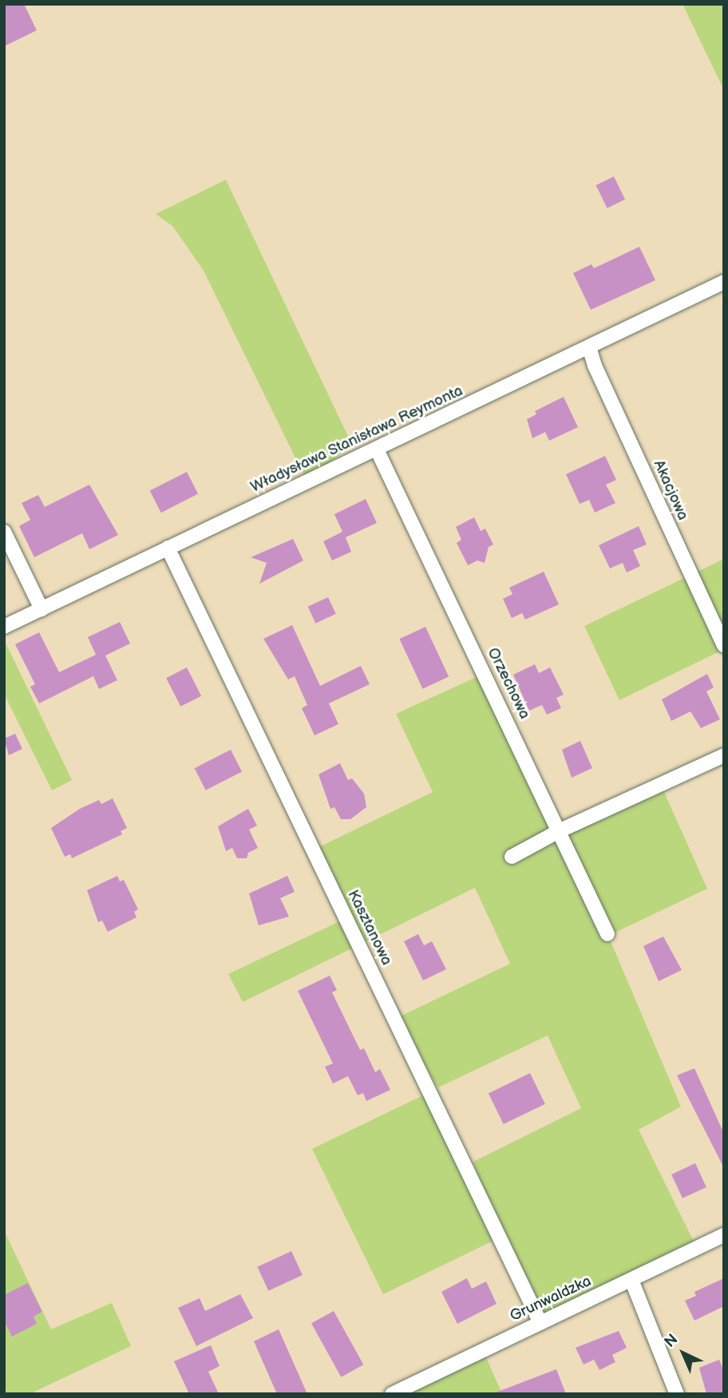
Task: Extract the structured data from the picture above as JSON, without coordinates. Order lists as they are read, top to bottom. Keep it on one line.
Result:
{"streets":{"street":["Władysława Stanisława Reymonta","Akacjowa","Orzechowa","Kasztanowa","Grunwaldzka"]},"crossings":[["Władysława Stanisława Reymonta","Akacjowa"],["Władysława Stanisława Reymonta","Orzechowa"],["Władysława Stanisława Reymonta","Kasztanowa"],["Kasztanowa","Grunwaldzka"]],"north":"top left"}
